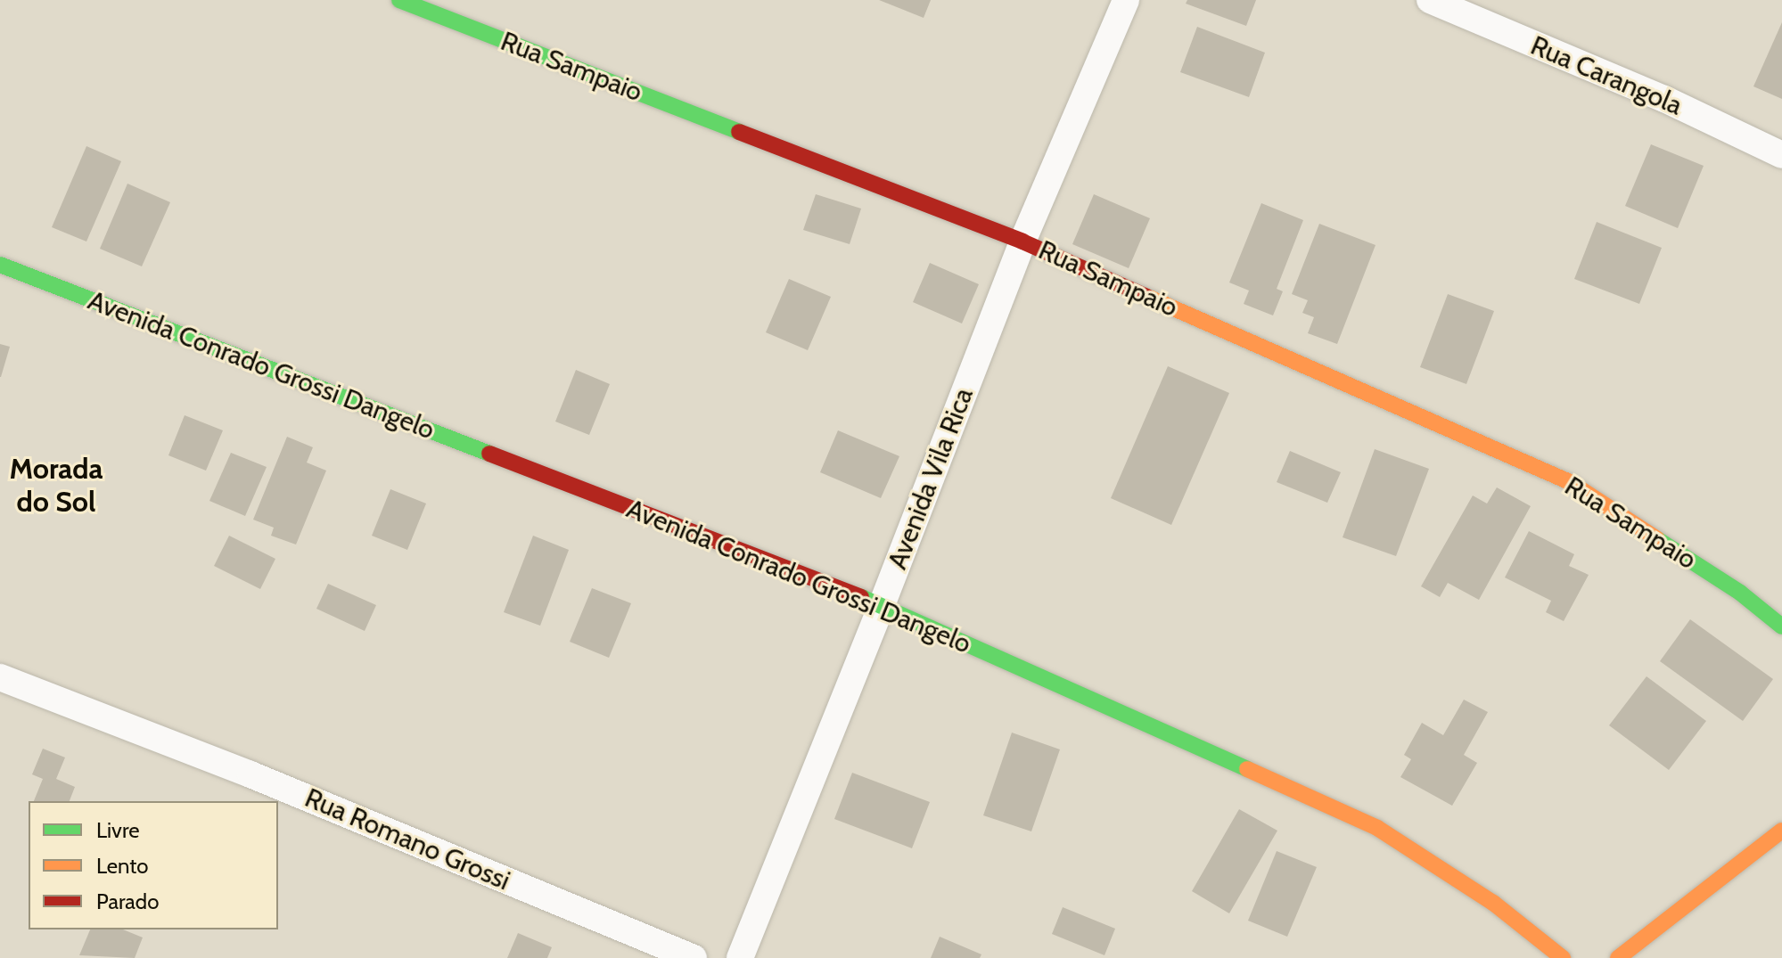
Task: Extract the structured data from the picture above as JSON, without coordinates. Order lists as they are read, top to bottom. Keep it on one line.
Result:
{"streets":{"street":["Rua Sampaio","Rua Carangola","Avenida Conrado Grossi Dangelo","Avenida Vila Rica","Rua Romano Grossi"]},"crossings":[["Rua Sampaio","Avenida Vila Rica"],["Avenida Conrado Grossi Dangelo","Avenida Vila Rica"]],"districts":["Morada do Sol"],"legend":["Livre","Lento","Parado"]}
